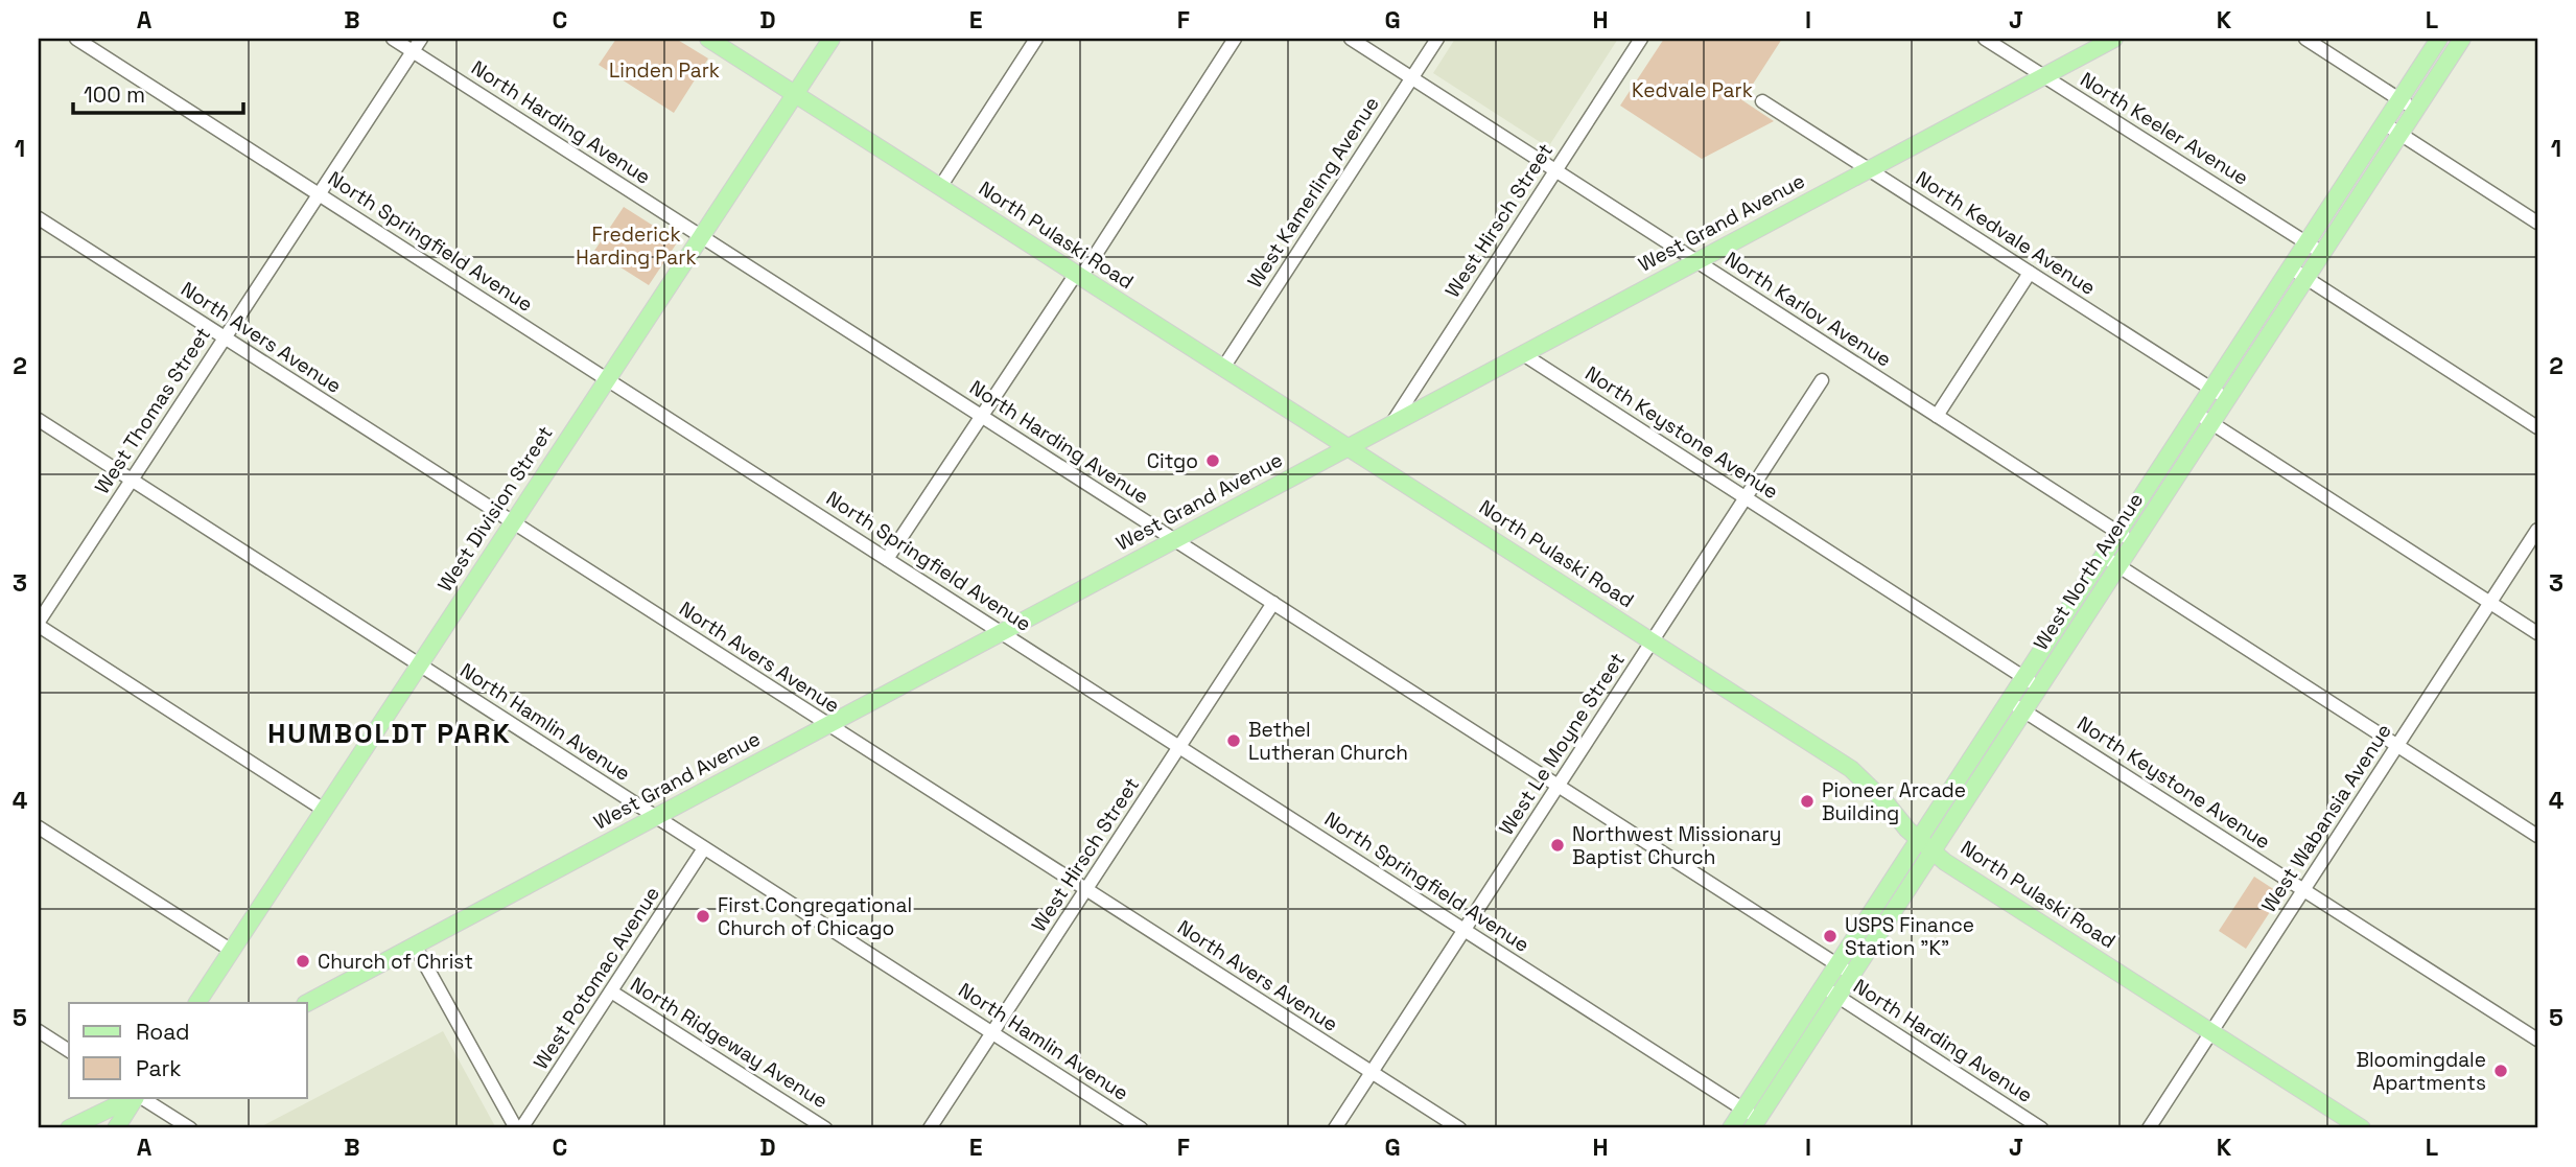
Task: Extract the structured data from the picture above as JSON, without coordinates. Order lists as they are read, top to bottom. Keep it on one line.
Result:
{"streets":{"main road":["West Grand Avenue","North Pulaski Road","West Division Street","West North Avenue"],"street":["North Harding Avenue","North Keeler Avenue","West Kamerling Avenue","West Hirsch Street","North Kedvale Avenue","North Springfield Avenue","North Karlov Avenue","North Avers Avenue","West Thomas Street","North Keystone Avenue","North Hamlin Avenue","West Le Moyne Street","West Wabansia Avenue","West Potomac Avenue","North Ridgeway Avenue"]},"crossings":[["North Harding Avenue","West Hirsch Street"],["North Harding Avenue","West Grand Avenue"],["North Harding Avenue","West Thomas Street"],["North Harding Avenue","West Division Street"],["North Harding Avenue","West North Avenue"],["North Harding Avenue","West Le Moyne Street"],["North Keeler Avenue","West Grand Avenue"],["North Keeler Avenue","West North Avenue"],["West Kamerling Avenue","North Pulaski Road"],["West Kamerling Avenue","North Karlov Avenue"],["West Hirsch Street","West Grand Avenue"],["West Hirsch Street","North Springfield Avenue"],["West Hirsch Street","North Karlov Avenue"],["West Hirsch Street","North Avers Avenue"],["West Hirsch Street","North Hamlin Avenue"],["West Grand Avenue","North Kedvale Avenue"],["West Grand Avenue","North Pulaski Road"],["West Grand Avenue","North Springfield Avenue"],["West Grand Avenue","North Karlov Avenue"],["West Grand Avenue","North Avers Avenue"],["West Grand Avenue","North Keystone Avenue"],["West Grand Avenue","North Hamlin Avenue"],["North Kedvale Avenue","West North Avenue"],["North Pulaski Road","West Division Street"],["North Pulaski Road","West North Avenue"],["North Pulaski Road","West Le Moyne Street"],["North Pulaski Road","West Wabansia Avenue"],["North Springfield Avenue","West Thomas Street"],["North Springfield Avenue","West Division Street"],["North Springfield Avenue","West North Avenue"],["North Springfield Avenue","West Le Moyne Street"],["North Karlov Avenue","West North Avenue"],["North Avers Avenue","West Thomas Street"],["North Avers Avenue","West Division Street"],["North Avers Avenue","West Le Moyne Street"],["West Thomas Street","North Hamlin Avenue"],["North Keystone Avenue","West North Avenue"],["North Keystone Avenue","West Le Moyne Street"],["North Keystone Avenue","West Wabansia Avenue"],["West Division Street","North Hamlin Avenue"],["North Hamlin Avenue","West Potomac Avenue"],["West Potomac Avenue","North Ridgeway Avenue"]],"districts":["HUMBOLDT PARK"],"parks":["Linden Park","Kedvale Park","Frederick Harding Park"],"places":["Citgo","Bethel Lutheran Church","Pioneer Arcade Building","Northwest Missionary Baptist Church","First Congregational Church of Chicago","USPS Finance Station \"K\"","Church of Christ","Bloomingdale Apartments"],"legend":["Road","Park"],"scale_bar":"100 m","grid":{"columns":["A","B","C","D","E","F","G","H","I","J","K","L"],"rows":["1","2","3","4","5"]}}
